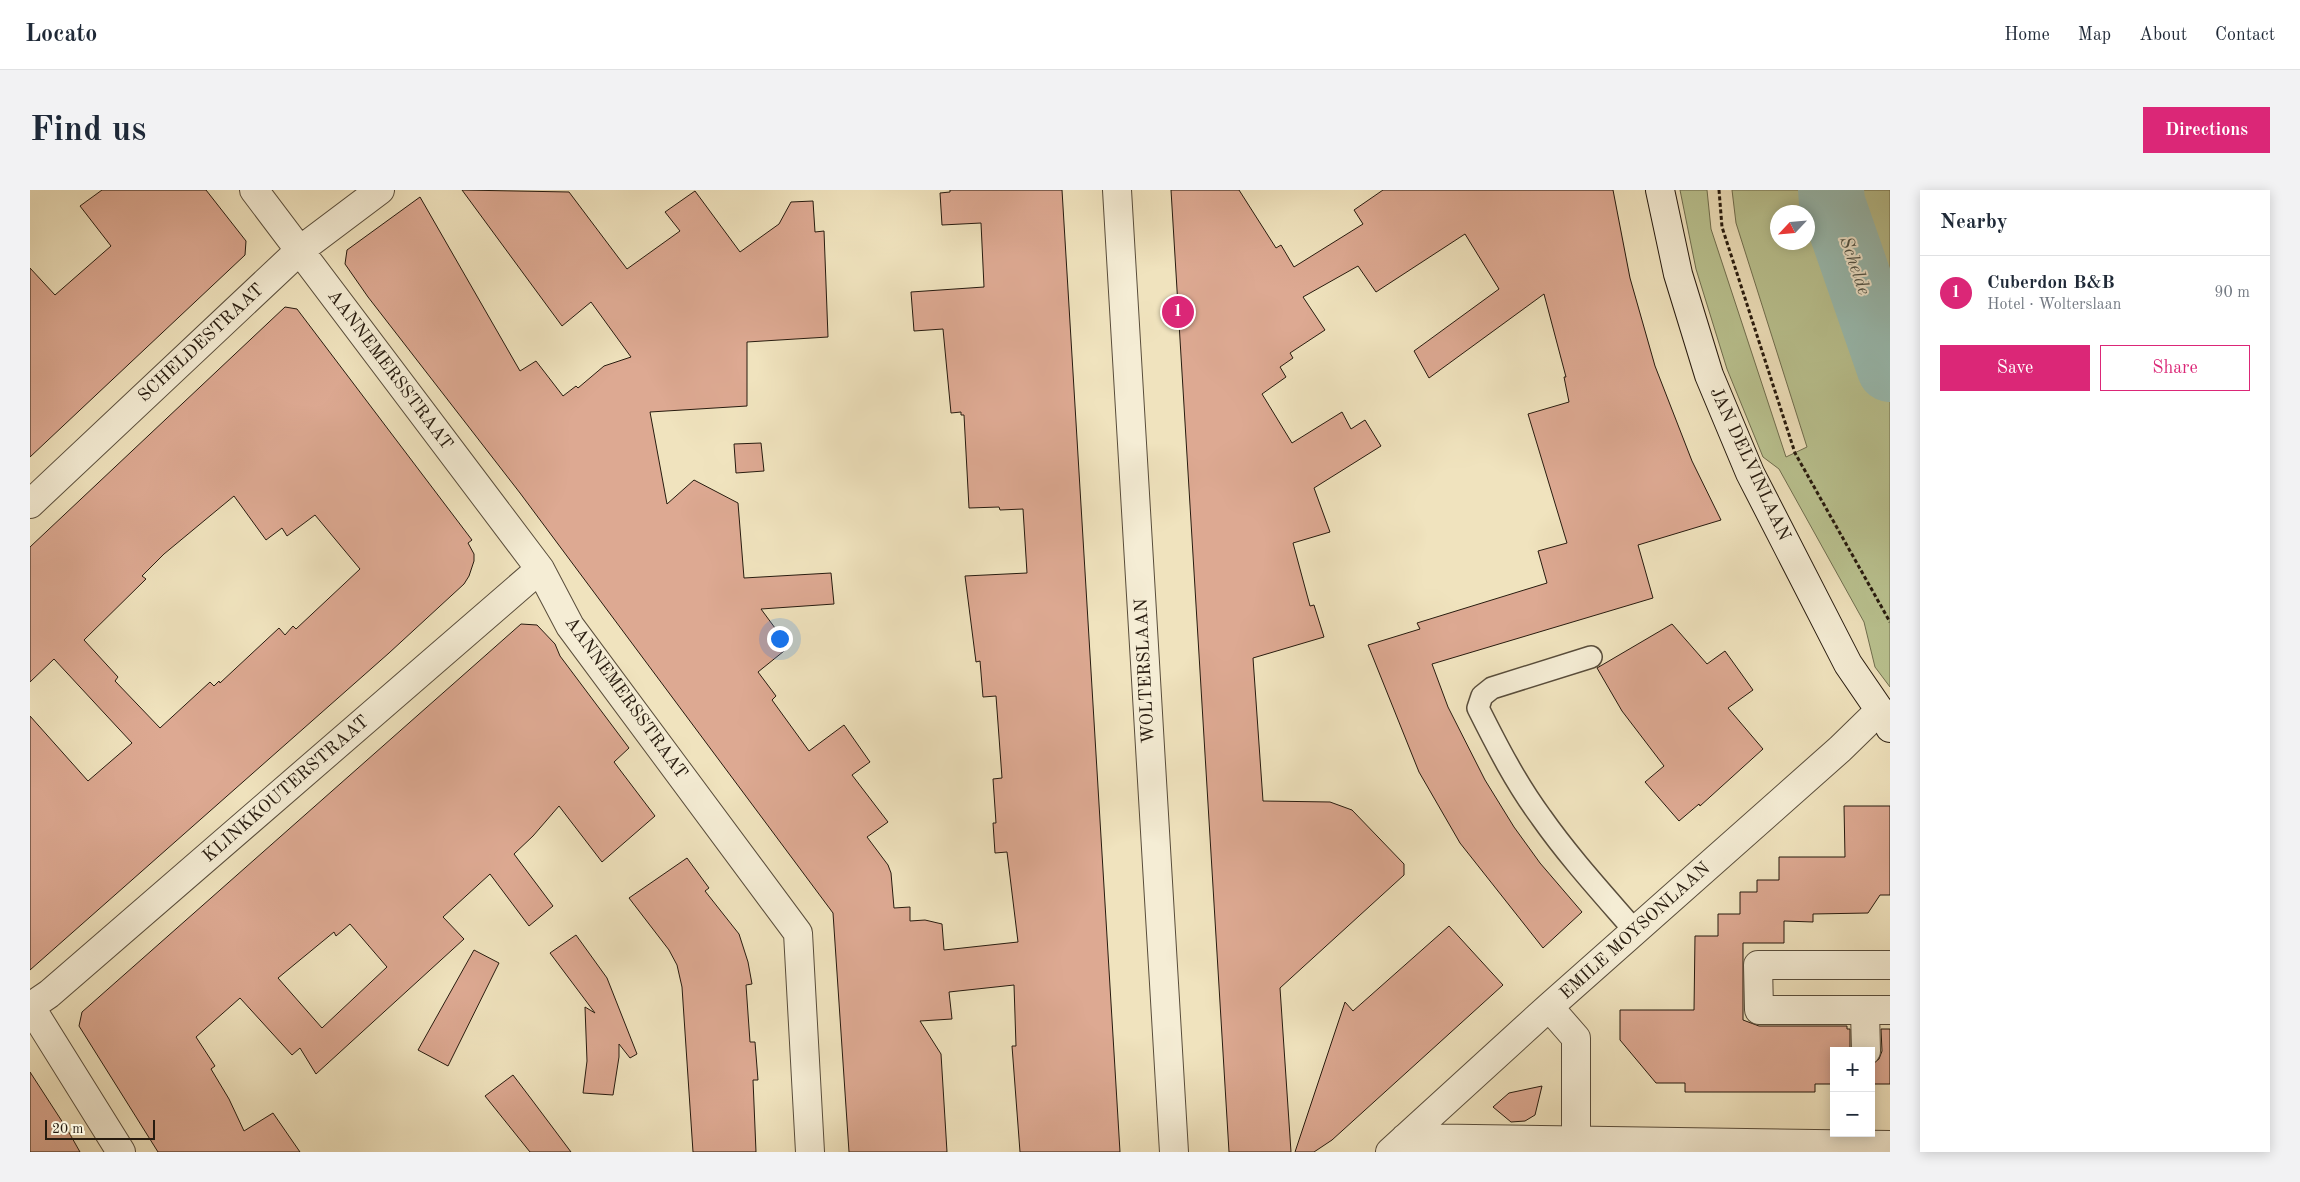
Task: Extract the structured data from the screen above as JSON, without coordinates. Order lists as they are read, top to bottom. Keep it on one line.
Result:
{"streets":{"street":["SCHELDESTRAAT","AANNEMERSSTRAAT","JAN DELVINLAAN","WOLTERSLAAN","KLINKKOUTERSTRAAT","EMILE MOYSONLAAN"]},"crossings":[["SCHELDESTRAAT","AANNEMERSSTRAAT"],["AANNEMERSSTRAAT","KLINKKOUTERSTRAAT"],["JAN DELVINLAAN","EMILE MOYSONLAAN"]],"water":["Schelde"],"scale_bar":"20 m","north":"bottom left","page":{"header":"Locato","nav":["Home","Map","About","Contact"],"buttons":["Directions",["Save","Share"]],"title":"Find us","heading":"Nearby","list":[{"mark":"1","name":"Cuberdon B&B","note":"Hotel · Wolterslaan","value":"90 m"}],"pins":"1","map_buttons":["+","−"],"scale":"20 m"}}
